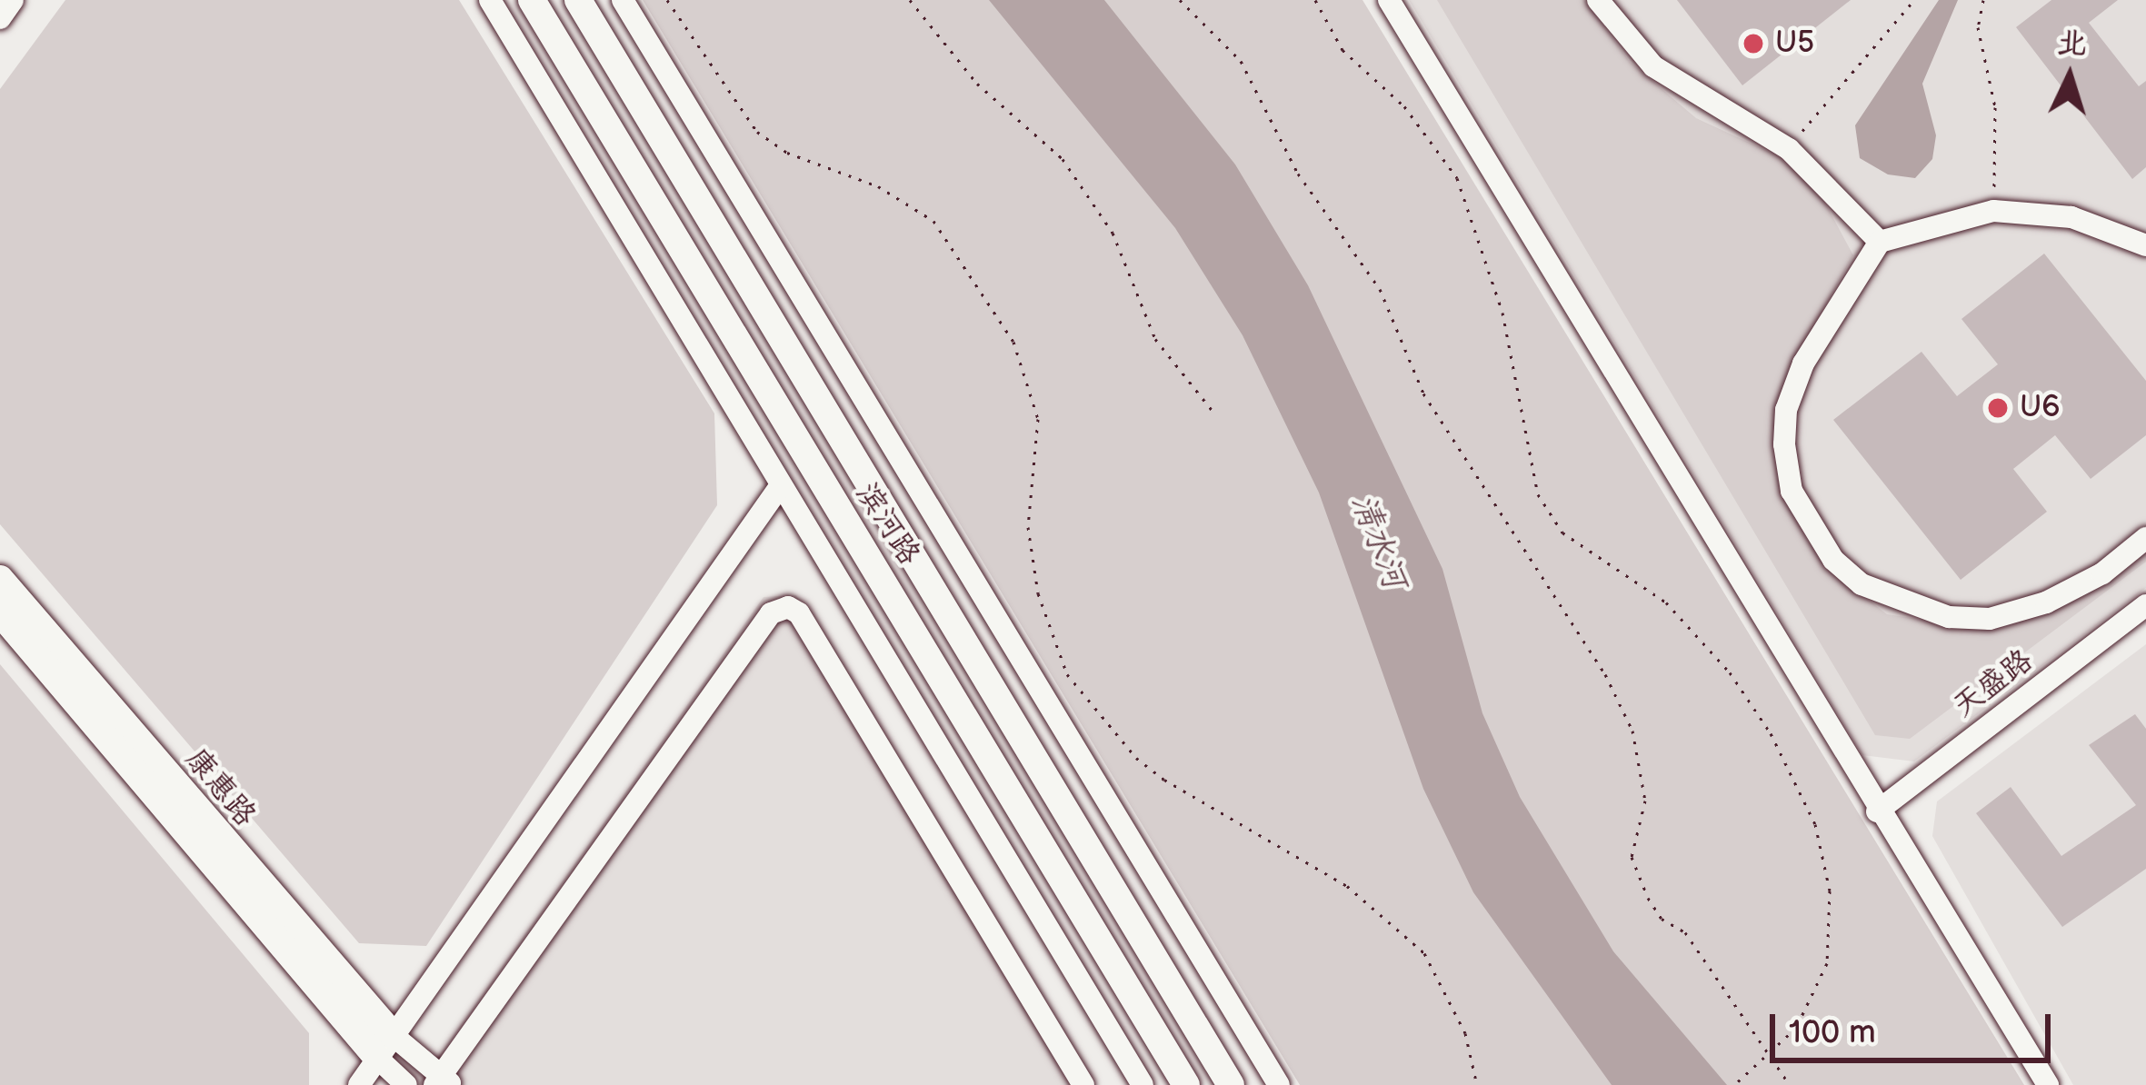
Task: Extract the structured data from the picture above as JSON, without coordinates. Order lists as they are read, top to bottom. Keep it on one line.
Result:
{"streets":{"main road":["滨河路","康惠路"],"street":["天盛路"]},"water":["清水河"],"places":["U5","U6"],"scale_bar":"100 m","north":"top"}
